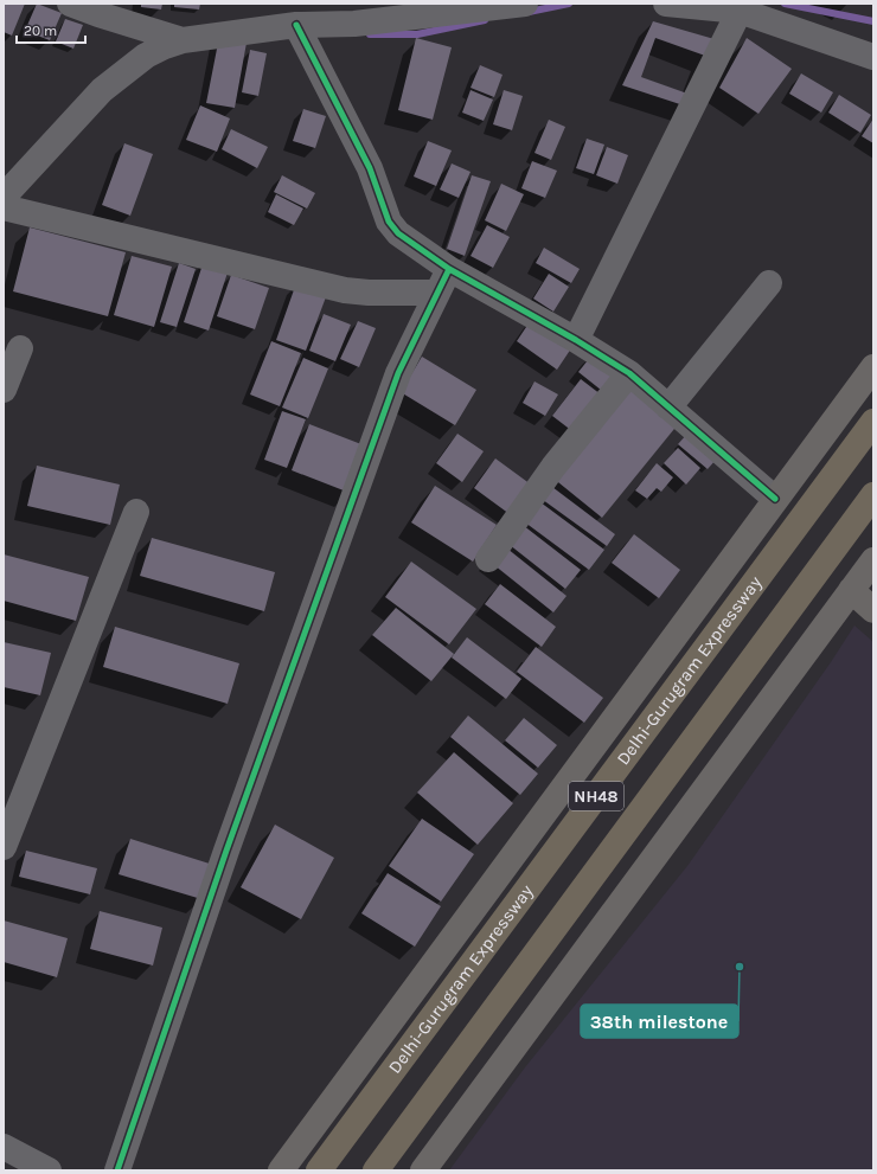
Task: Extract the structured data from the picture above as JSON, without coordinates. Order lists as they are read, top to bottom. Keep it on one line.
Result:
{"streets":{"highway":["Delhi-Gurugram Expressway","NH48"]},"places":["38th milestone"],"scale_bar":"20 m"}
